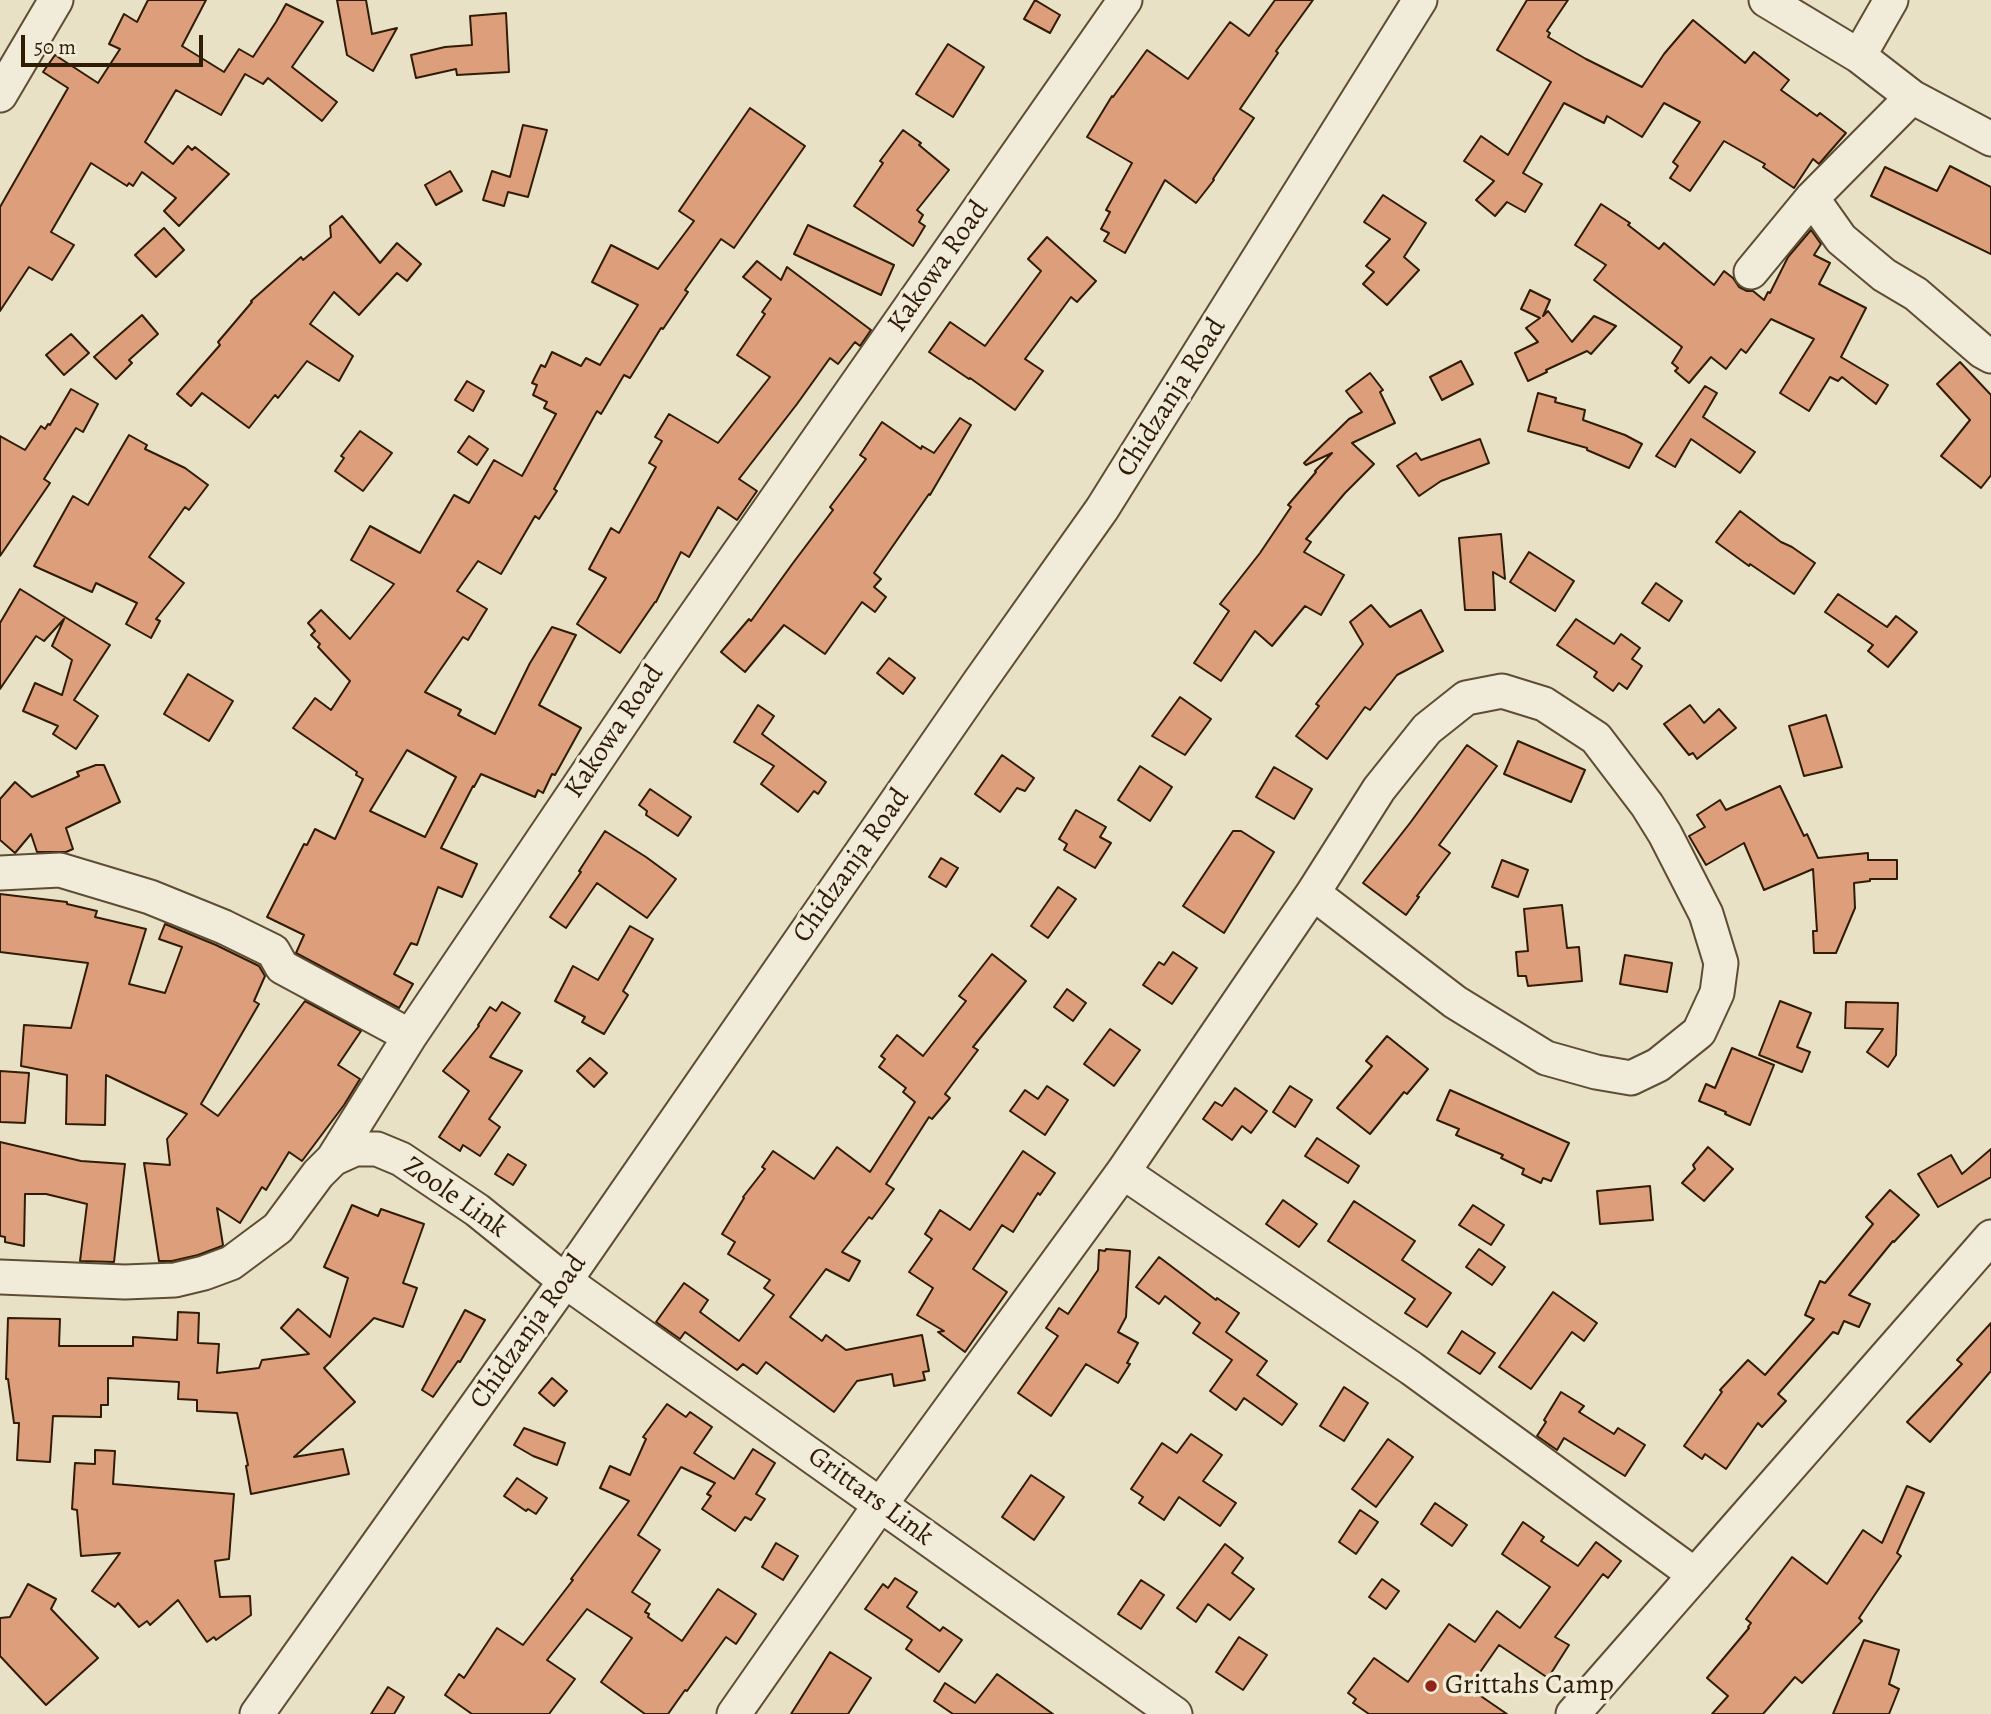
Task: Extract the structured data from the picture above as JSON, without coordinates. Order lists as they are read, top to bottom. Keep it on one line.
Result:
{"streets":{"street":["Kakowa Road","Chidzanja Road","Zoole Link","Grittars Link"]},"crossings":[["Kakowa Road","Zoole Link"],["Chidzanja Road","Zoole Link"],["Chidzanja Road","Grittars Link"],["Zoole Link","Grittars Link"]],"places":["Grittahs Camp"],"scale_bar":"50 m"}
